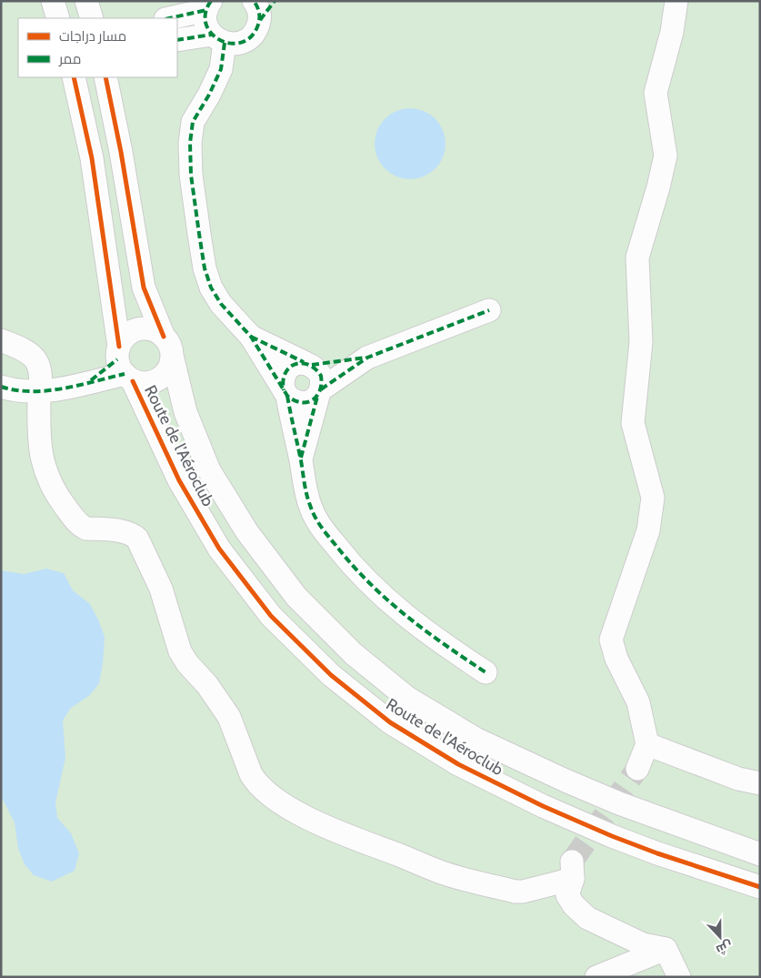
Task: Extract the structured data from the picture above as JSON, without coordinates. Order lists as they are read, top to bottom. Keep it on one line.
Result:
{"streets":{"street":["Route de l’Aéroclub"]},"legend":["مسار دراجات","ممر"],"north":"bottom"}
